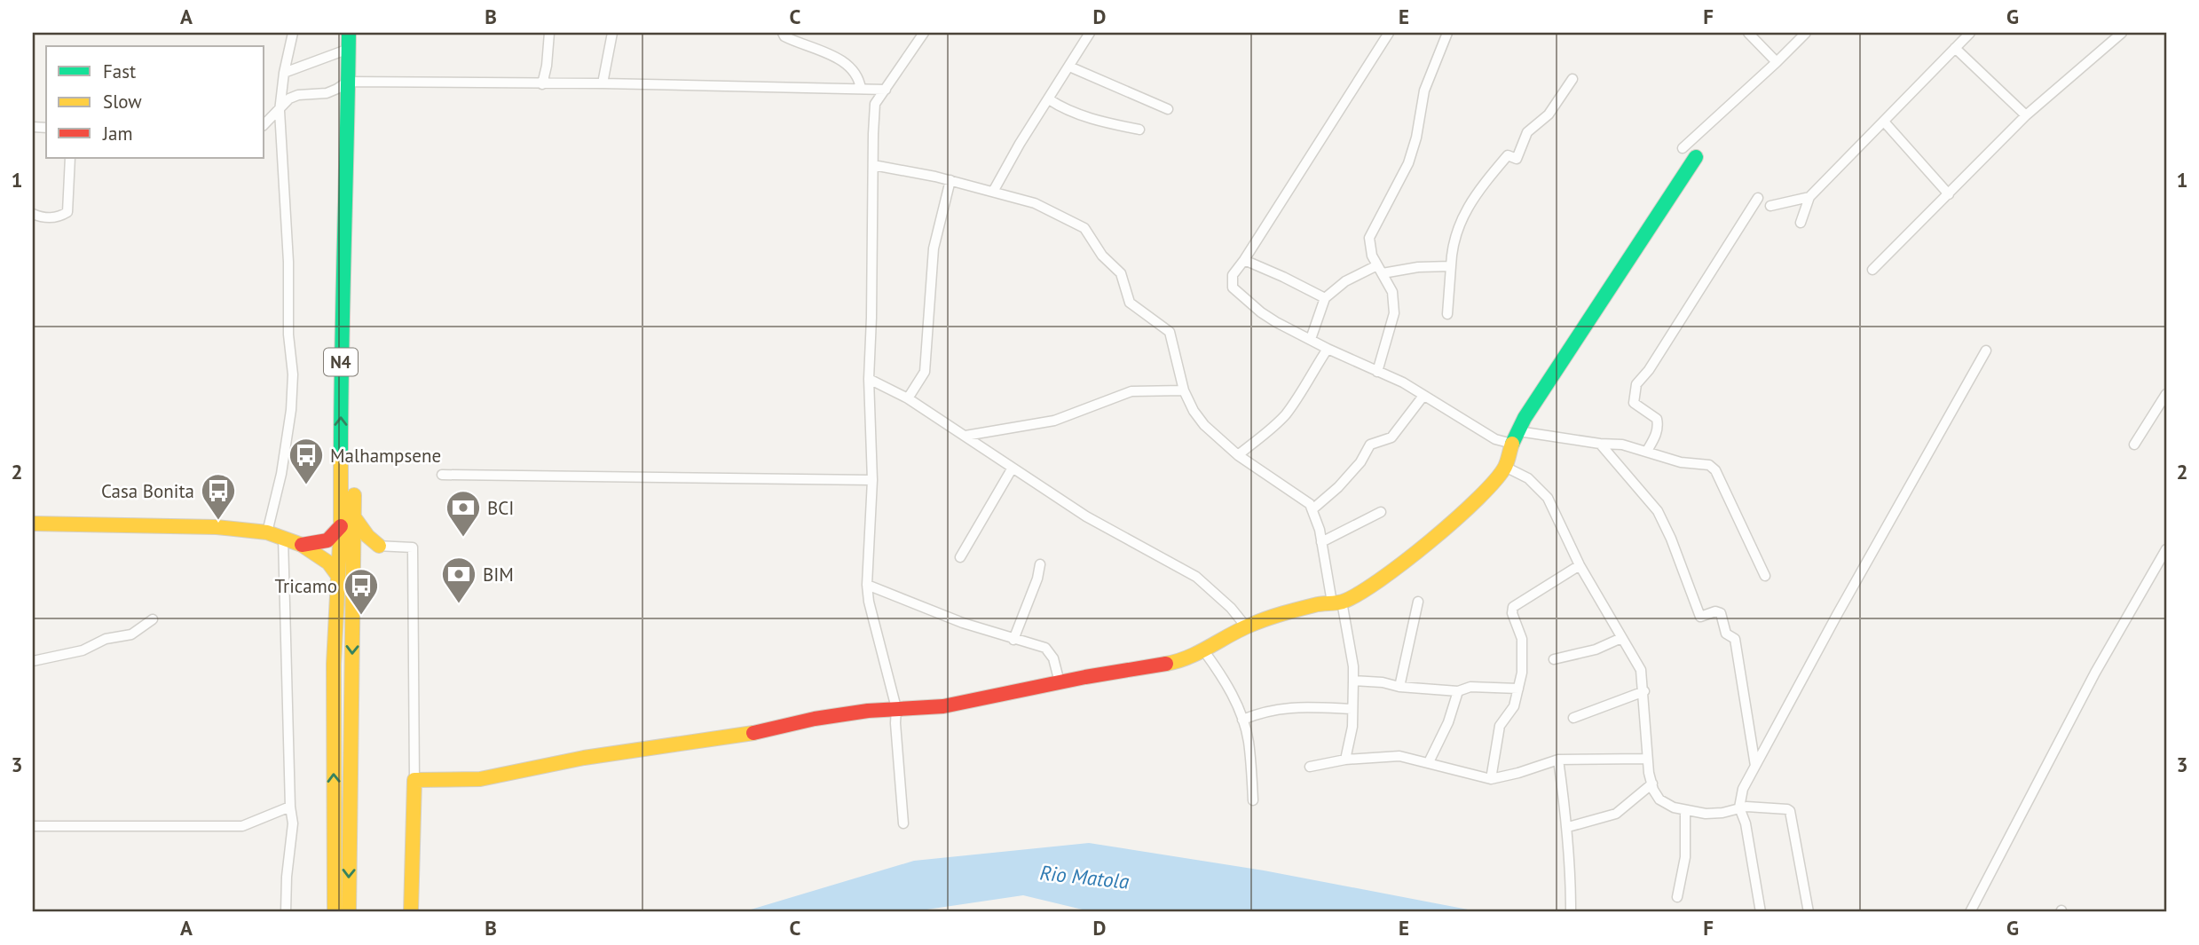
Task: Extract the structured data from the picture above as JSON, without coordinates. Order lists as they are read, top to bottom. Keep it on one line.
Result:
{"streets":{"main road":["N4"]},"water":["Rio Matola"],"places":{"bus stop":["Malhampsene","Casa Bonita","Tricamo"],"bank":["BCI","BIM"]},"legend":["Fast","Slow","Jam"],"grid":{"columns":["A","B","C","D","E","F","G"],"rows":["1","2","3"]}}
